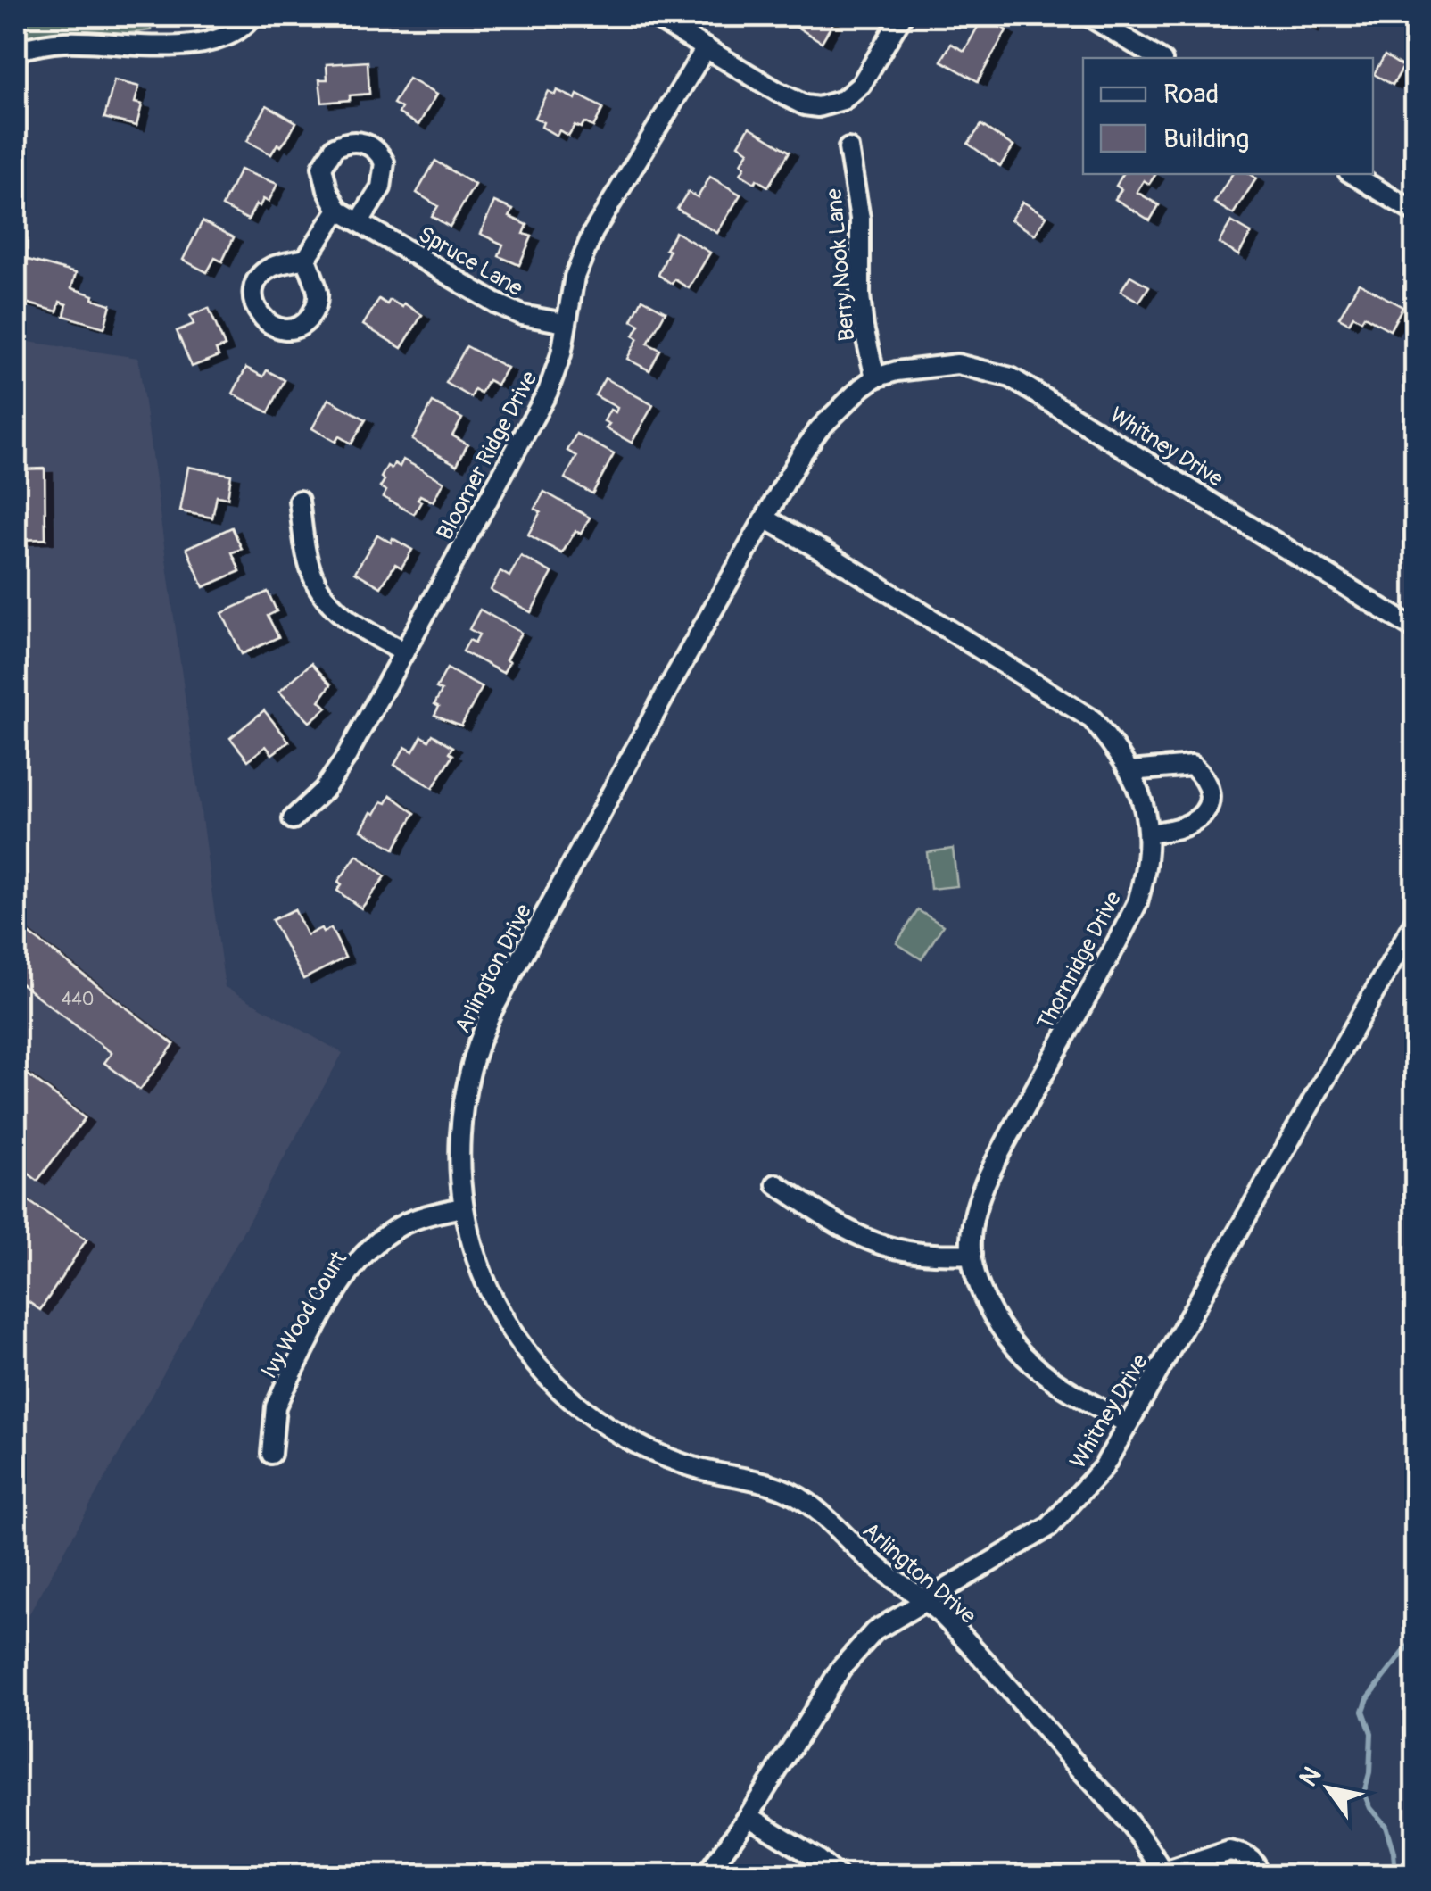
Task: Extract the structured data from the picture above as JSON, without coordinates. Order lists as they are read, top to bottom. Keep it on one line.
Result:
{"streets":{"street":["Spruce Lane","Berry Nook Lane","Whitney Drive","Bloomer Ridge Drive","Thornridge Drive","Arlington Drive","Ivy Wood Court"]},"crossings":[["Spruce Lane","Bloomer Ridge Drive"],["Berry Nook Lane","Whitney Drive"],["Berry Nook Lane","Arlington Drive"],["Whitney Drive","Thornridge Drive"],["Whitney Drive","Arlington Drive"],["Thornridge Drive","Arlington Drive"],["Arlington Drive","Ivy Wood Court"]],"house_numbers":["440"],"legend":["Road","Building"],"north":"top left"}
